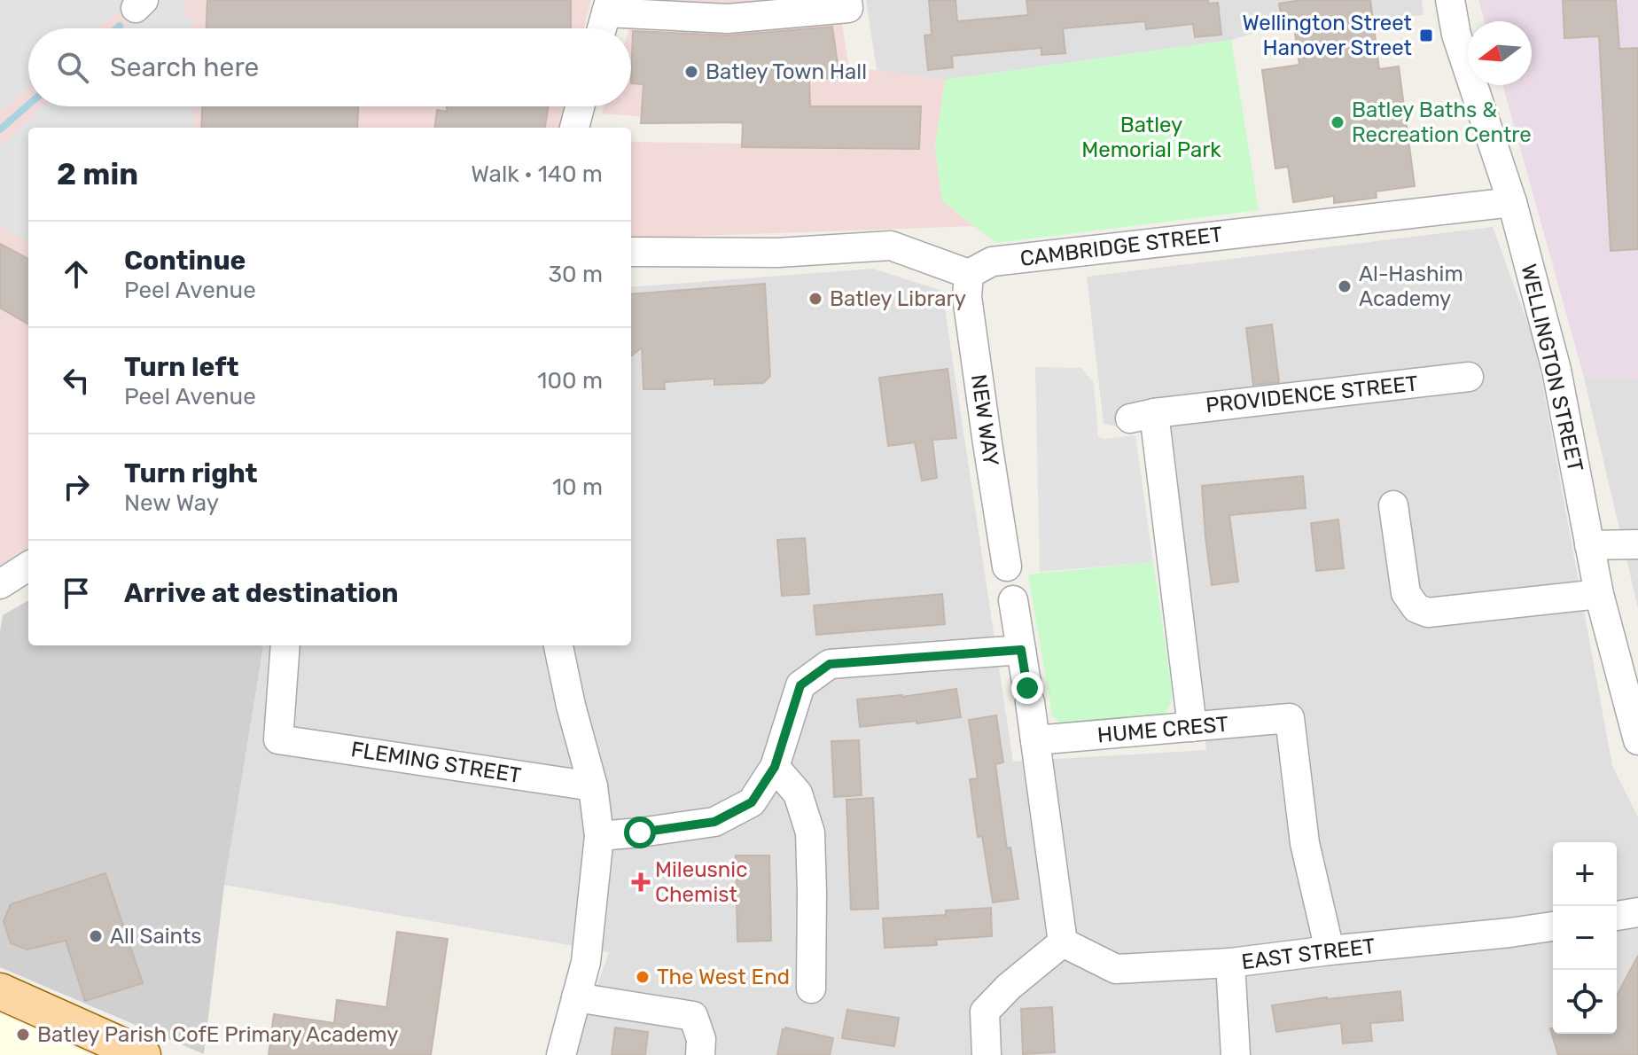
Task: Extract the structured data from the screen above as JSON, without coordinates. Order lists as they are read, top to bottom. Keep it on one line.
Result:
{"streets":{"street":["CAMBRIDGE STREET","WELLINGTON STREET","PROVIDENCE STREET","NEW WAY","HUME CREST","FLEMING STREET","EAST STREET"]},"crossings":[["CAMBRIDGE STREET","WELLINGTON STREET"],["CAMBRIDGE STREET","NEW WAY"],["PROVIDENCE STREET","HUME CREST"],["HUME CREST","EAST STREET"]],"parks":["Batley Memorial Park"],"places":{"transit":["Wellington Street Hanover Street"],"other":["Batley Town Hall","Batley Baths & Recreation Centre","Al-Hashim Academy","Batley Library","All Saints","The West End","Batley Parish CofE Primary Academy"],"health":["Mileusnic Chemist"]},"north":"left","page":{"search":"Search here","heading":["2 min","Walk · 140 m"],"list":[["Continue","Peel Avenue","30 m"],["Turn left","Peel Avenue","100 m"],["Turn right","New Way","10 m"],"Arrive at destination"],"map_buttons":["+","−"]}}
